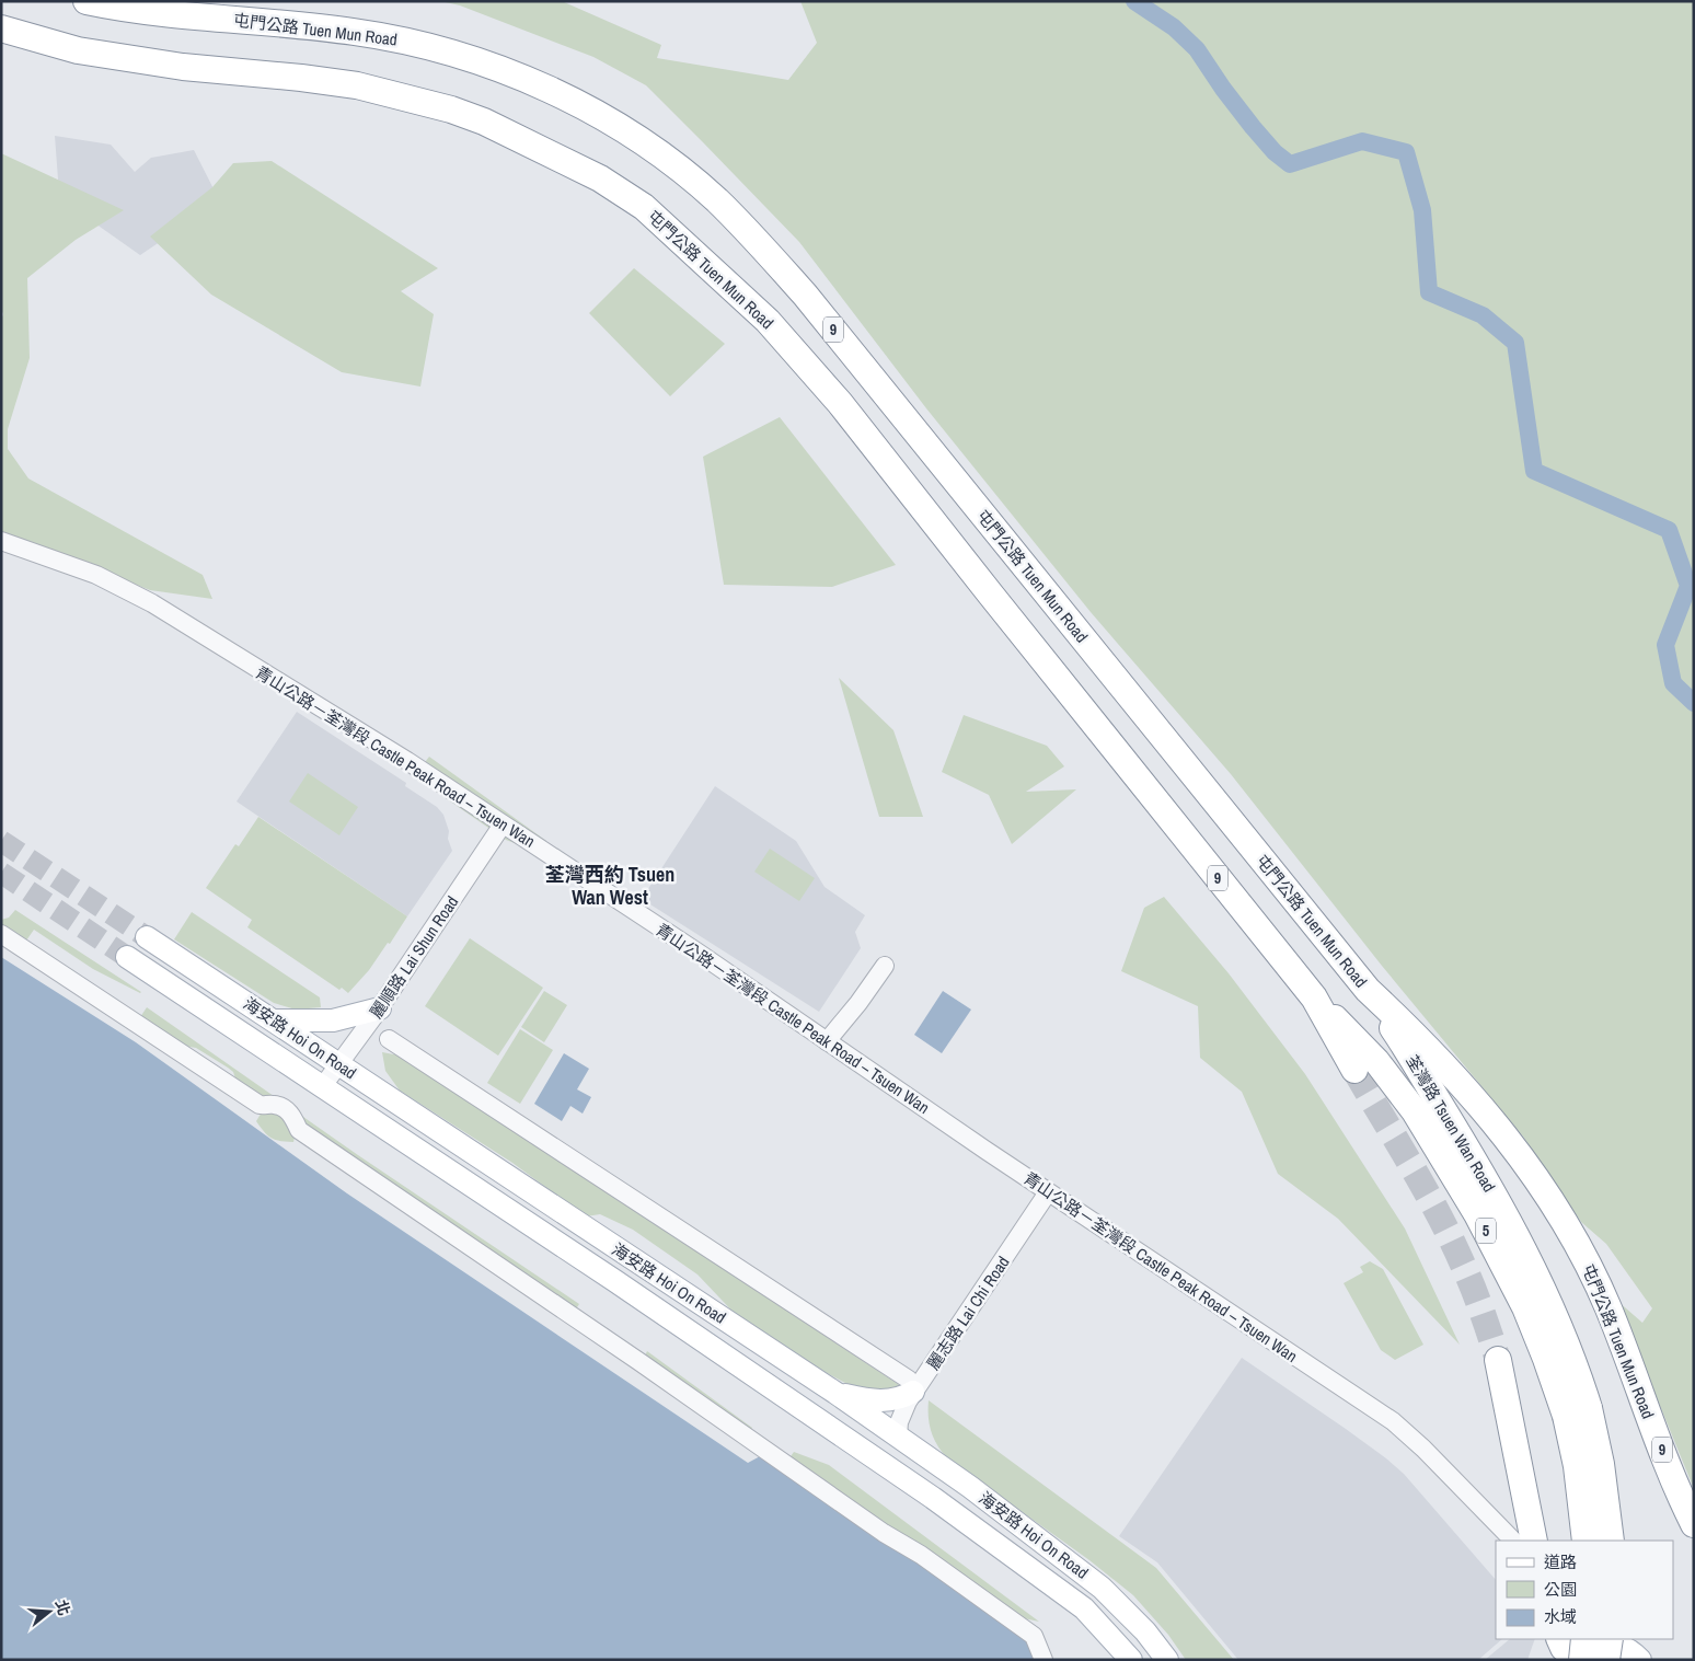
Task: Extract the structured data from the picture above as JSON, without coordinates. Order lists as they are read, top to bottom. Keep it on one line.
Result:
{"streets":{"highway":["屯門公路 Tuen Mun Road","9","荃灣路 Tsuen Wan Road","5"],"main road":["海安路 Hoi On Road"],"street":["青山公路－荃灣段 Castle Peak Road – Tsuen Wan","麗順路 Lai Shun Road","麗志路 Lai Chi Road"]},"crossings":[["屯門公路 Tuen Mun Road","荃灣路 Tsuen Wan Road"],["青山公路－荃灣段 Castle Peak Road – Tsuen Wan","麗順路 Lai Shun Road"],["青山公路－荃灣段 Castle Peak Road – Tsuen Wan","麗志路 Lai Chi Road"],["麗順路 Lai Shun Road","海安路 Hoi On Road"],["海安路 Hoi On Road","麗志路 Lai Chi Road"]],"districts":["荃灣西約 Tsuen Wan West"],"legend":["道路","公園","水域"],"north":"right"}
